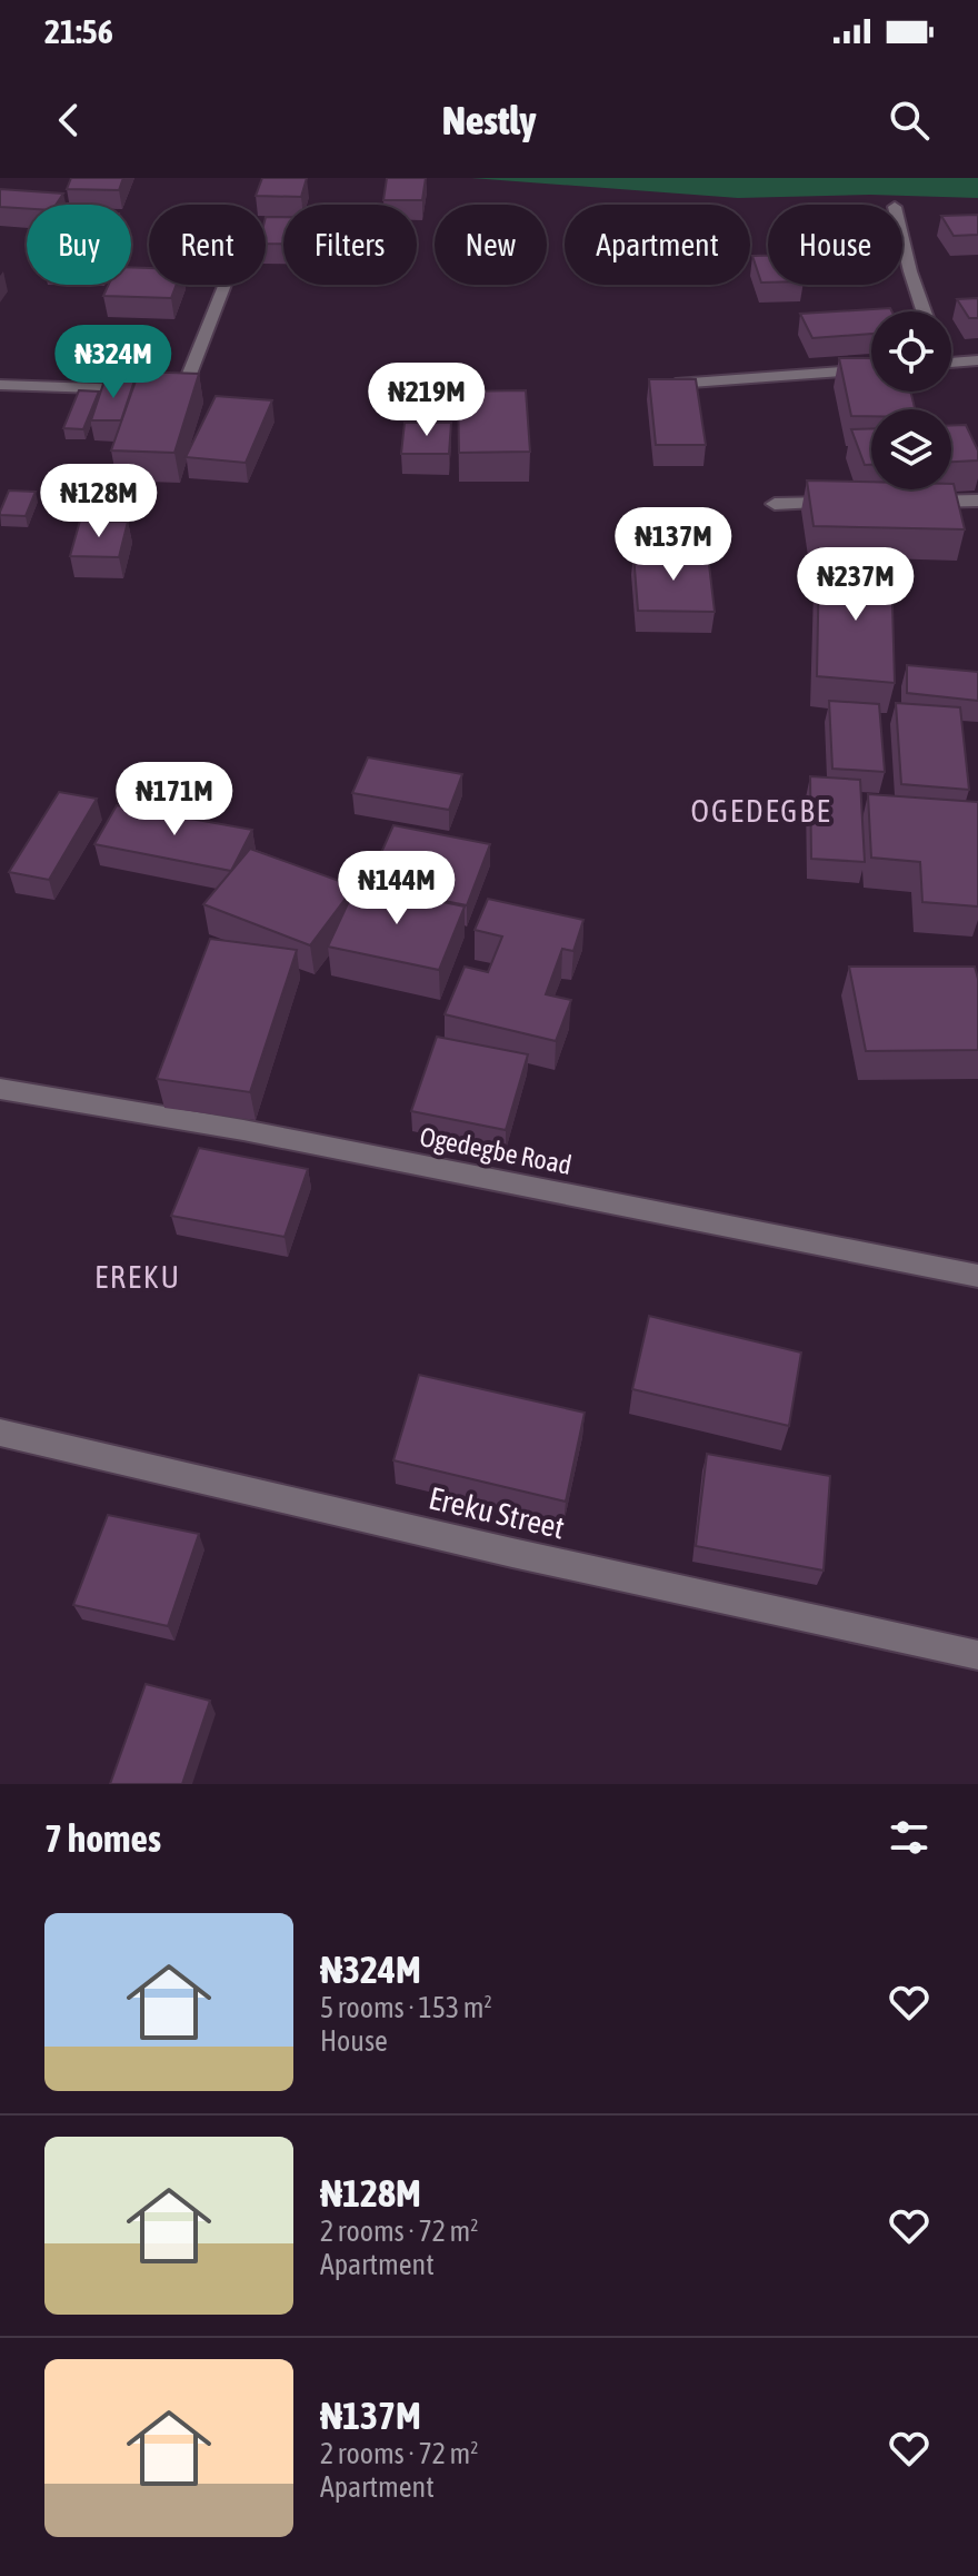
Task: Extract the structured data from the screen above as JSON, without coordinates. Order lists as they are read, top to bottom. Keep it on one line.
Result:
{"streets":{"street":["Ogedegbe Road","Ereku Street"]},"districts":["OGEDEGBE","EREKU"],"page":{"status":"21:56","header":"Nestly","chip":["Buy","Rent","Filters","New","Apartment","House"],"price":["₦324M","₦219M","₦128M","₦137M","₦237M","₦171M","₦144M"],"heading":"7 homes","list":[{"name":"₦324M","note":"5 rooms · 153 m² · House"},{"name":"₦128M","note":"2 rooms · 72 m² · Apartment"},{"name":"₦137M","note":"2 rooms · 72 m² · Apartment"}]}}
